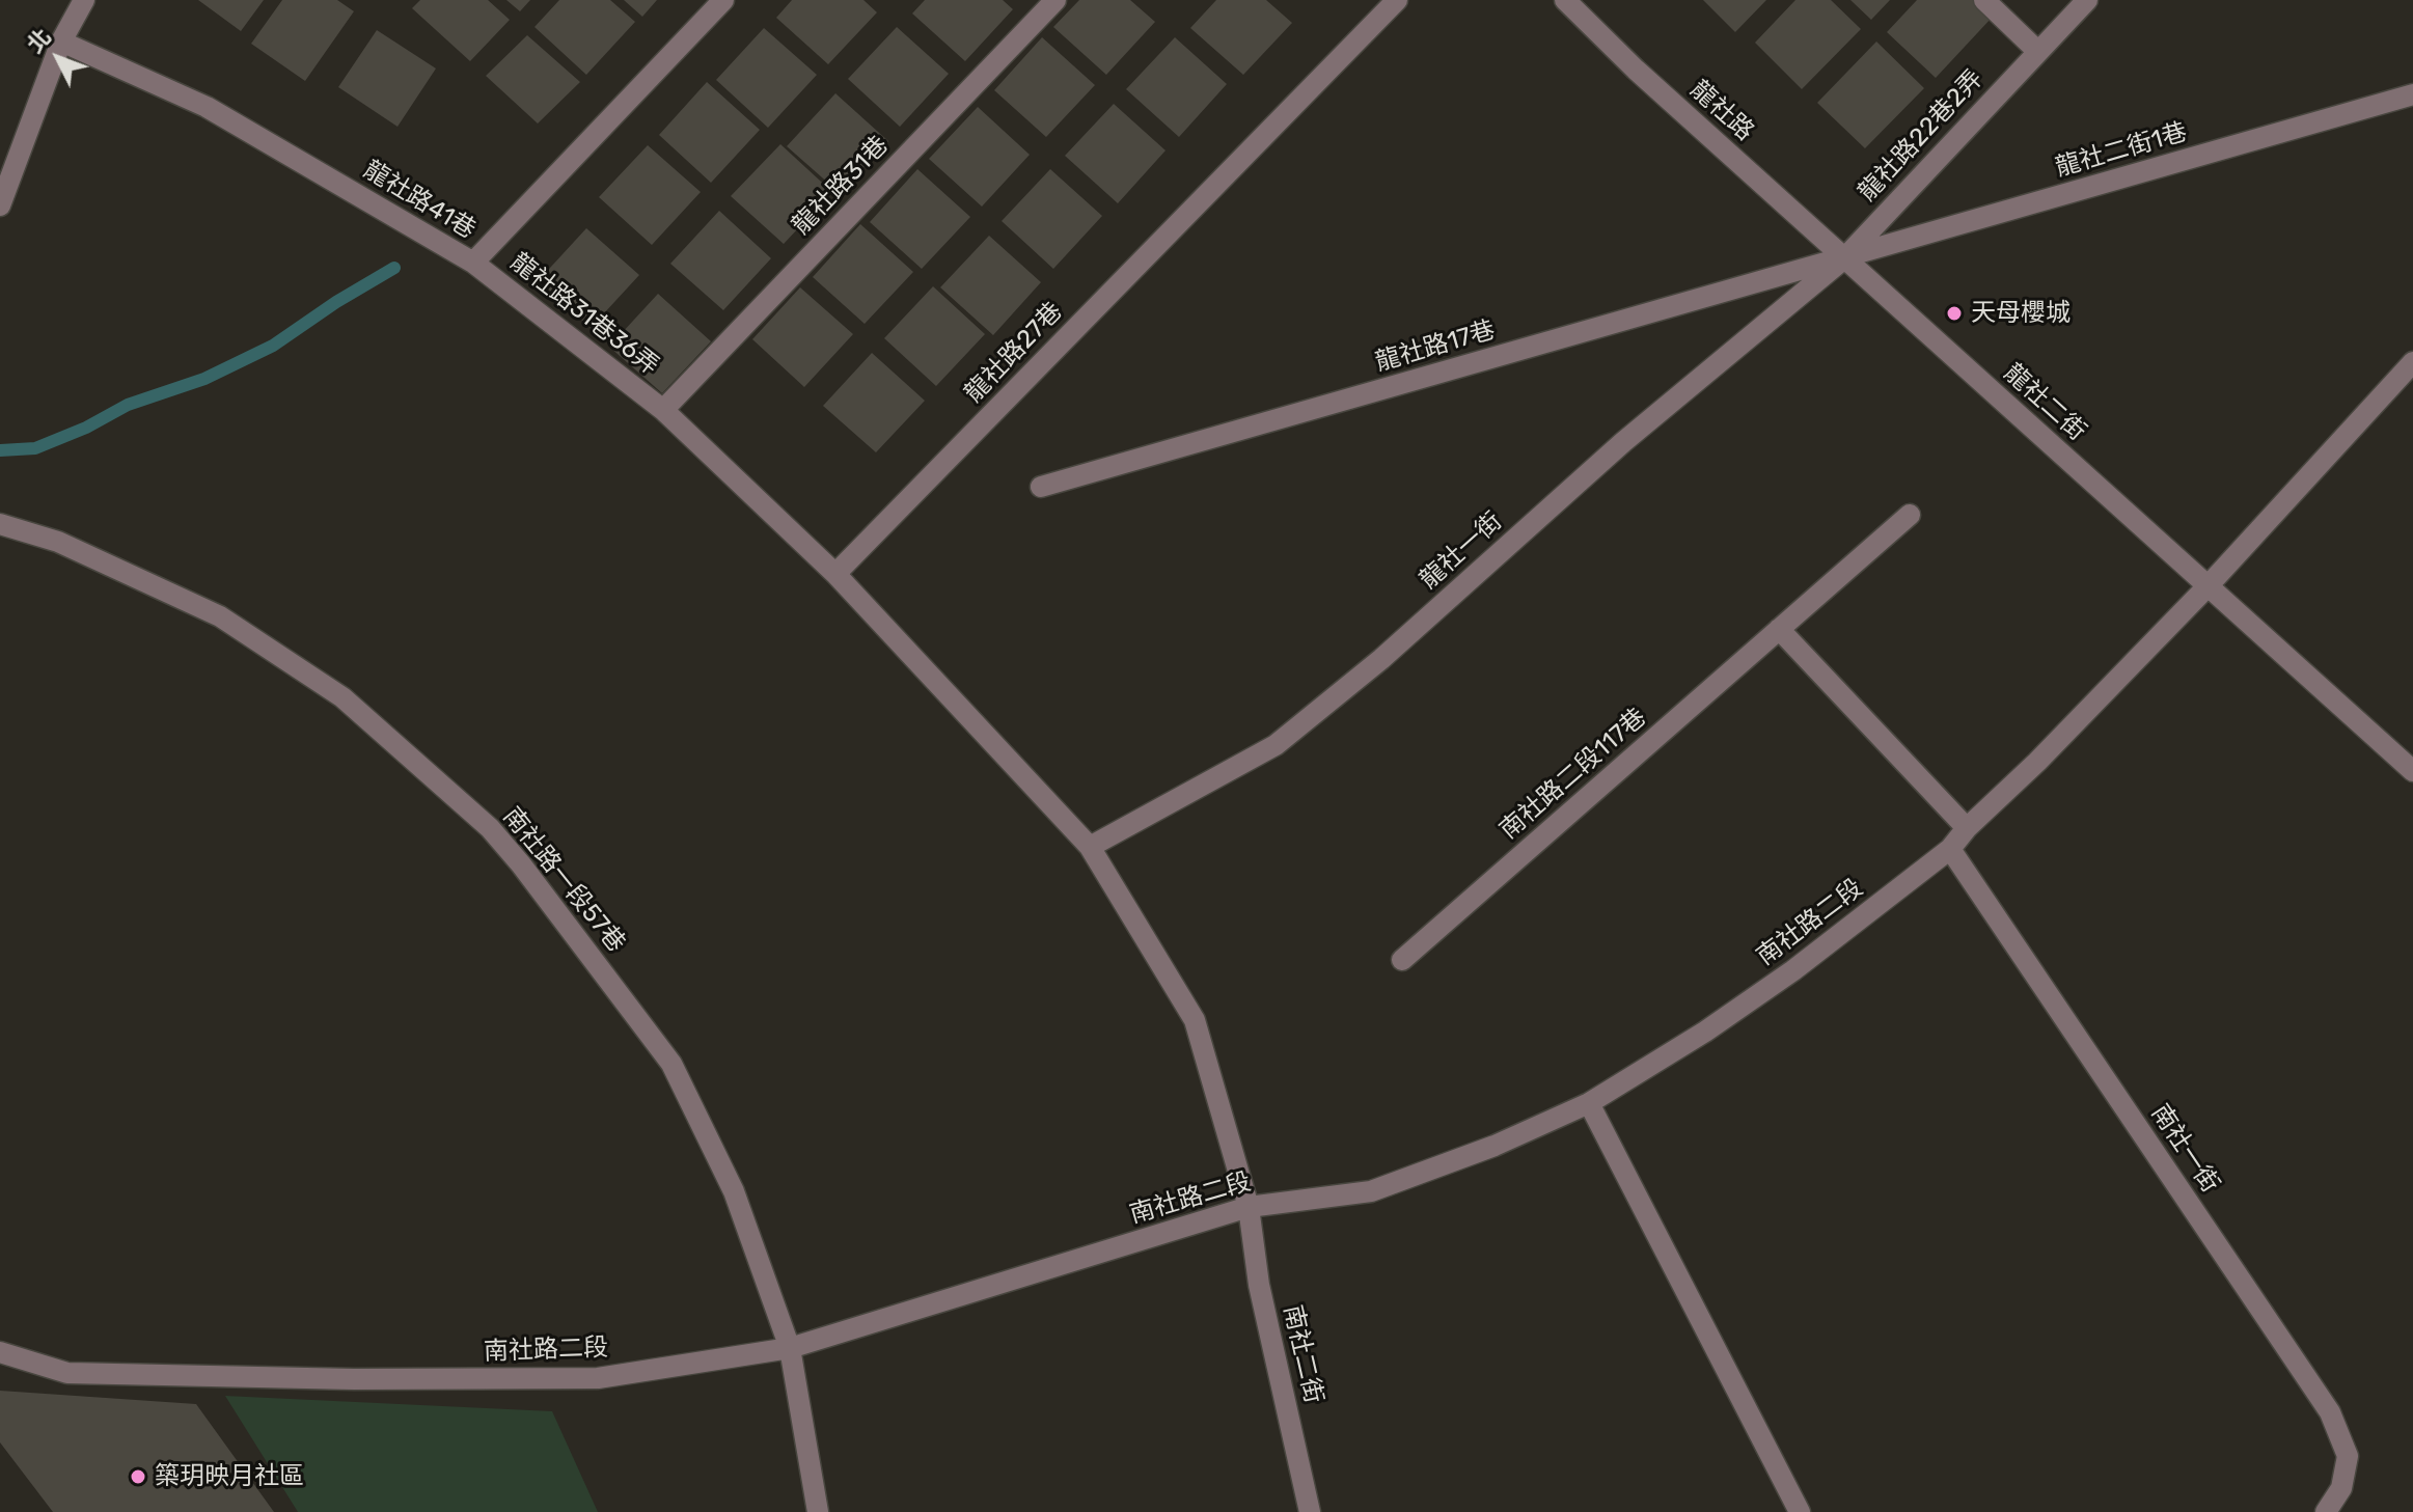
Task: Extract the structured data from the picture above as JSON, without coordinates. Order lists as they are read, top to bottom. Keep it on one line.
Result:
{"streets":{"street":["龍社路","龍社路22巷2弄","龍社二街1巷","龍社路31巷","龍社路41巷","龍社路31巷36弄","龍社路17巷","龍社路27巷","龍社二街","龍社一街","南社路二段117巷","南社路一段57巷","南社路二段","南社一街","南社二街"]},"crossings":[["龍社路","龍社路22巷2弄"],["龍社路","龍社二街1巷"],["龍社路","龍社路17巷"],["龍社路","龍社二街"],["龍社路","龍社一街"],["龍社路22巷2弄","龍社二街1巷"],["龍社路22巷2弄","龍社路17巷"],["龍社路22巷2弄","龍社二街"],["龍社路22巷2弄","龍社一街"],["龍社二街1巷","龍社路17巷"],["龍社二街1巷","龍社二街"],["龍社二街1巷","龍社一街"],["龍社路31巷","龍社路31巷36弄"],["龍社路41巷","龍社路31巷36弄"],["龍社路17巷","龍社二街"],["龍社路17巷","龍社一街"],["龍社路27巷","南社二街"],["龍社二街","龍社一街"],["龍社二街","南社路二段"],["龍社一街","南社二街"],["南社路一段57巷","南社路二段"],["南社路二段","南社一街"],["南社路二段","南社二街"]],"places":["天母櫻城","築玥映月社區"],"north":"top left"}
